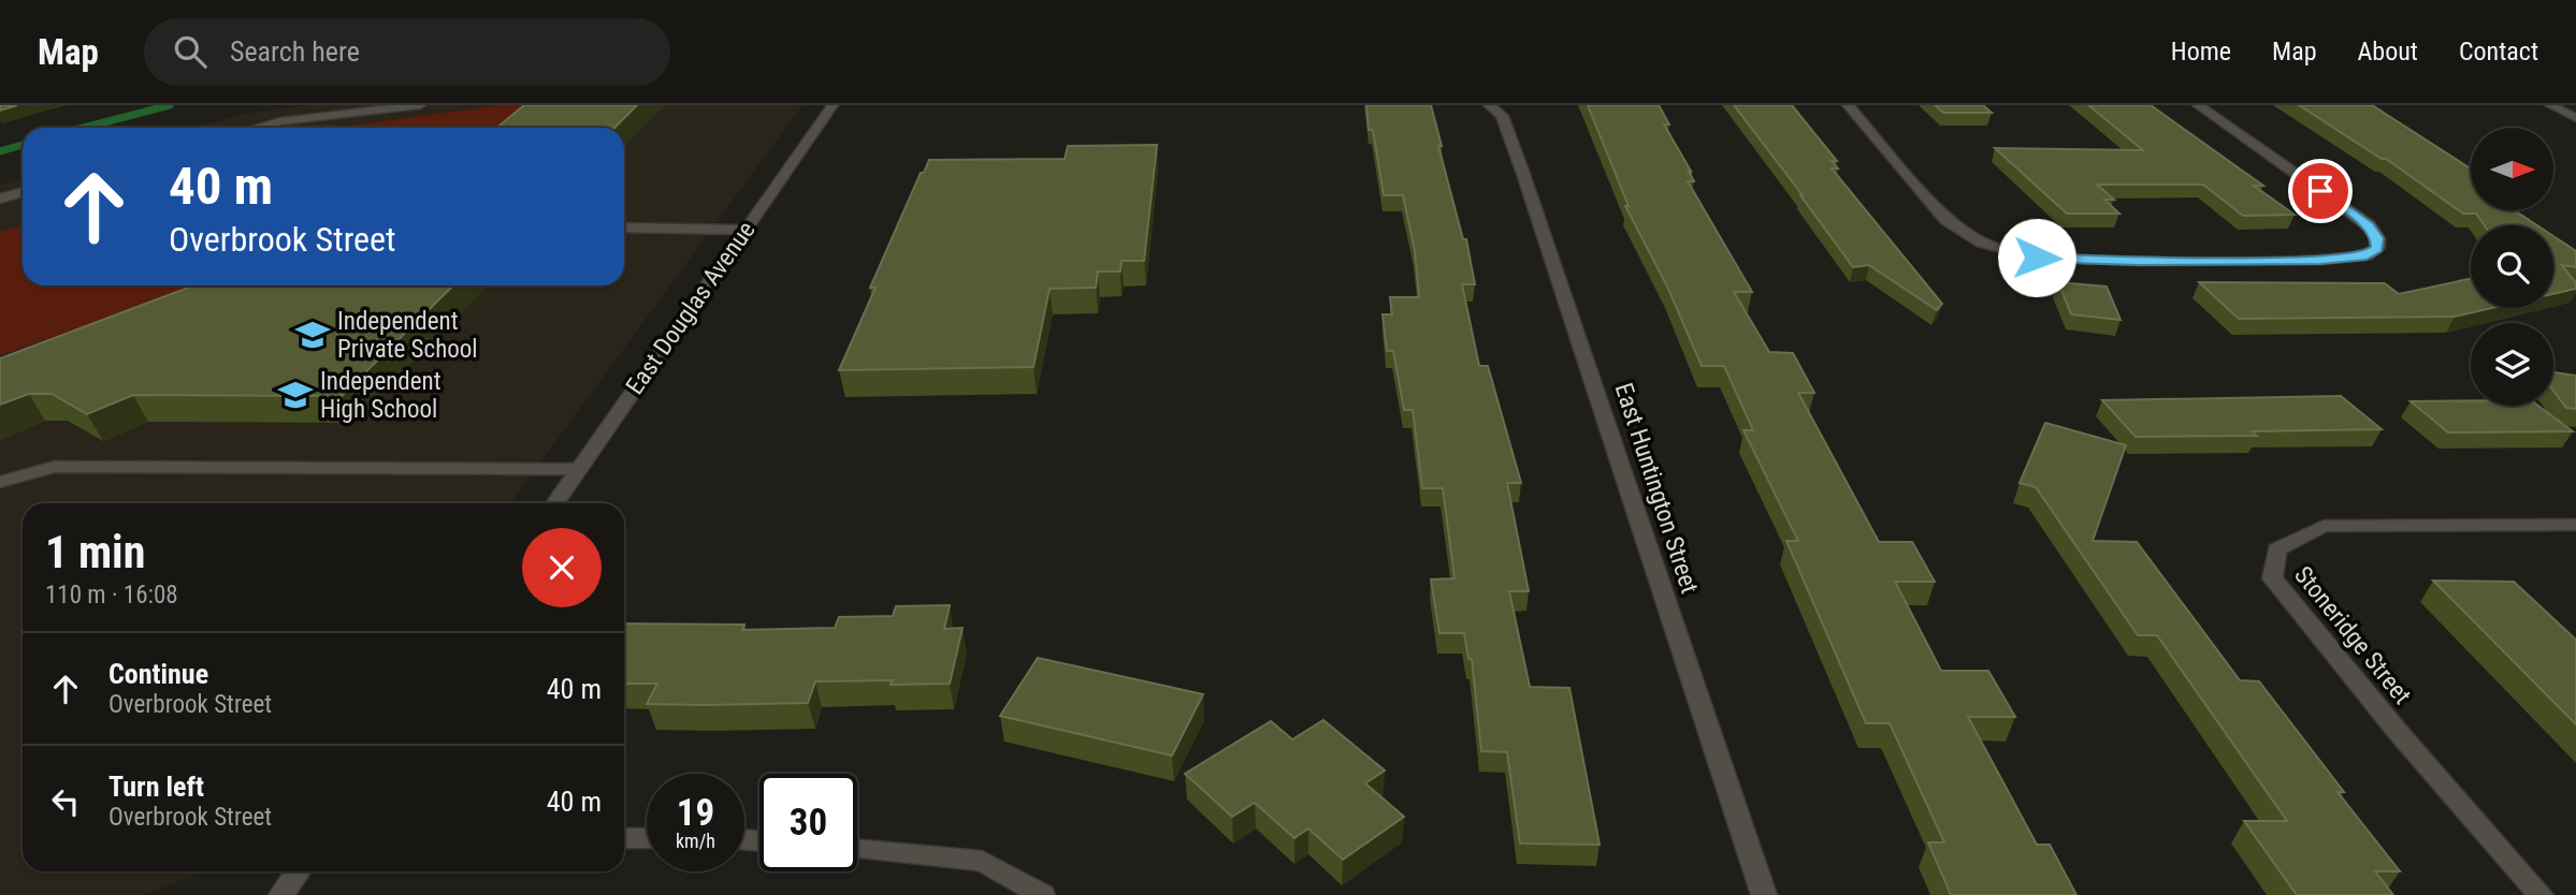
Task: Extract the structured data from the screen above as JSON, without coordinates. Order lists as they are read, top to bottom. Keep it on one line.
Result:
{"streets":{"street":["East Douglas Avenue","East Huntington Street","Stoneridge Street"]},"places":{"school or university":["Independent Private School","Independent High School"]},"north":"right","page":{"header":"Map","search":"Search here","nav":["Home","Map","About","Contact"],"turn":["40 m","Overbrook Street"],"heading":["1 min","110 m · 16:08"],"list":[{"name":"Continue","note":"Overbrook Street","value":"40 m"},{"name":"Turn left","note":"Overbrook Street","value":"40 m"}],"speed":"19 km/h","limit":"30"}}
